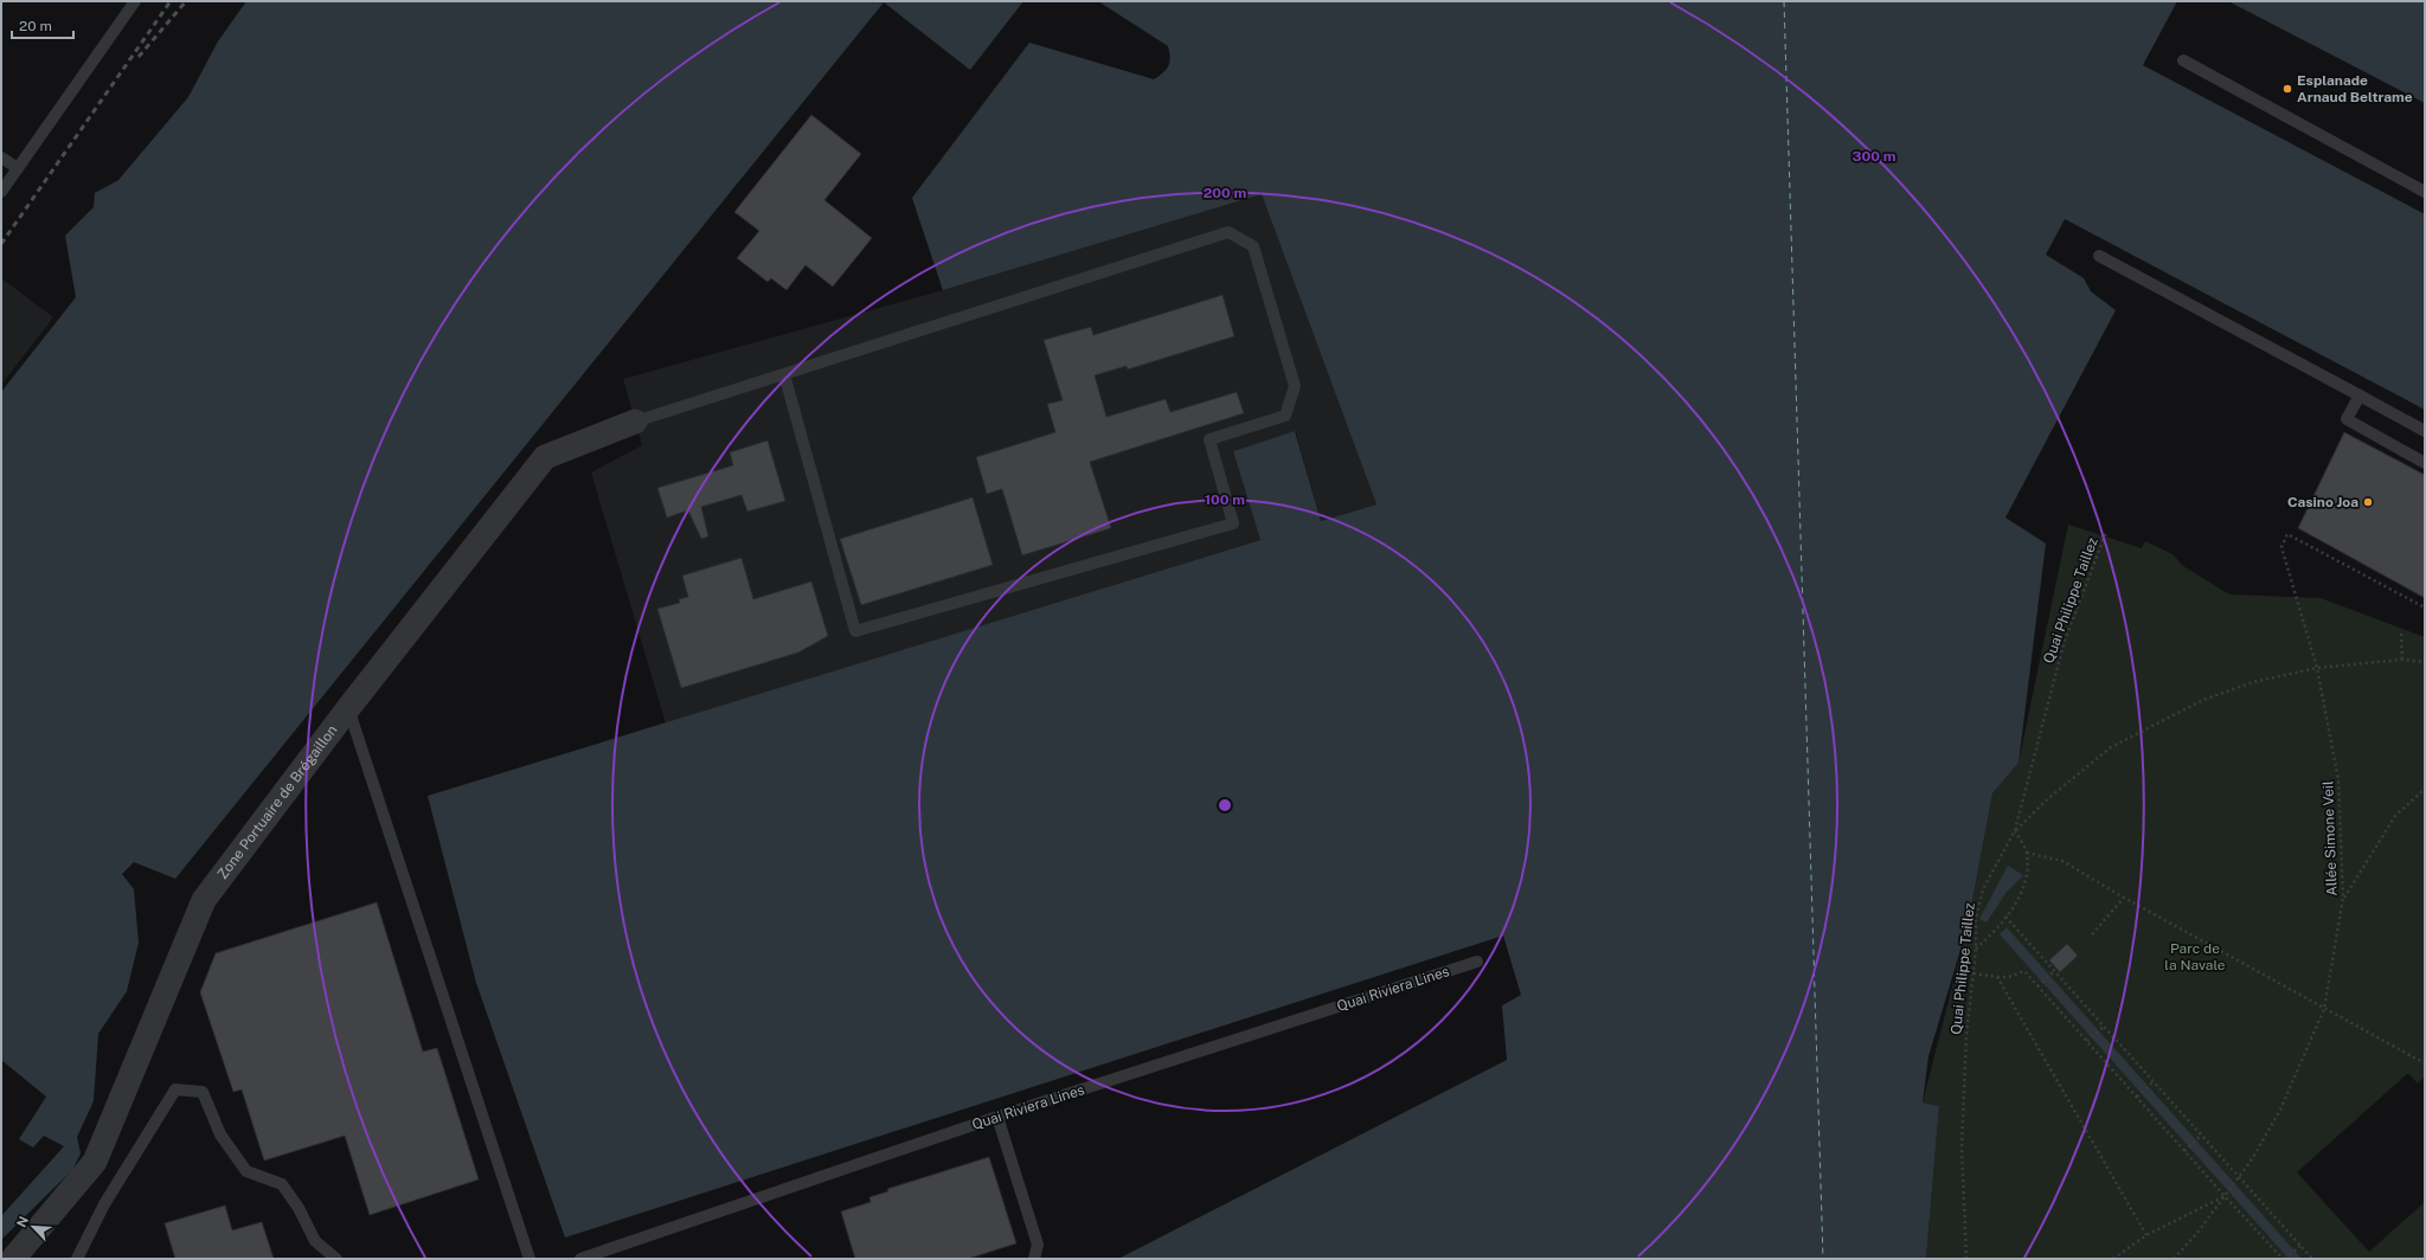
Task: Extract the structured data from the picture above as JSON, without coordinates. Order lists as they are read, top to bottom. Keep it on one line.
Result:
{"streets":{"street":["Zone Portuaire de Brégaillon"],"lane":["Quai Riviera Lines"],"path":["Quai Philippe Taillez","Allée Simone Veil"]},"parks":["Parc de la Navale"],"places":["Esplanade Arnaud Beltrame","Casino Joa"],"scale_bar":"20 m","north":"top left","rings":["300 m","200 m","100 m"]}
